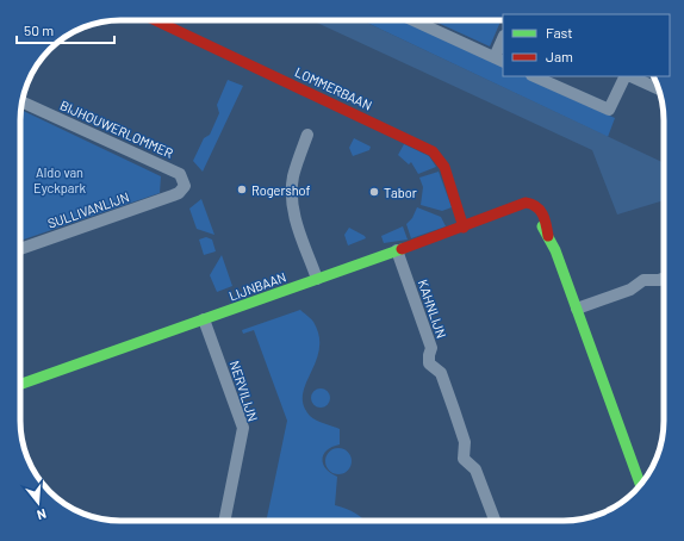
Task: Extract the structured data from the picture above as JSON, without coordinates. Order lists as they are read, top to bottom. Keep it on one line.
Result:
{"streets":{"street":["LOMMERBAAN","BIJHOUWERLOMMER","SULLIVANLIJN","LIJNBAAN","KAHNLIJN","NERVILIJN"]},"crossings":[["LOMMERBAAN","LIJNBAAN"],["BIJHOUWERLOMMER","SULLIVANLIJN"],["LIJNBAAN","KAHNLIJN"],["LIJNBAAN","NERVILIJN"]],"parks":["Aldo van Eyckpark"],"places":["Rogershof","Tabor"],"legend":["Fast","Jam"],"scale_bar":"50 m","north":"bottom"}
